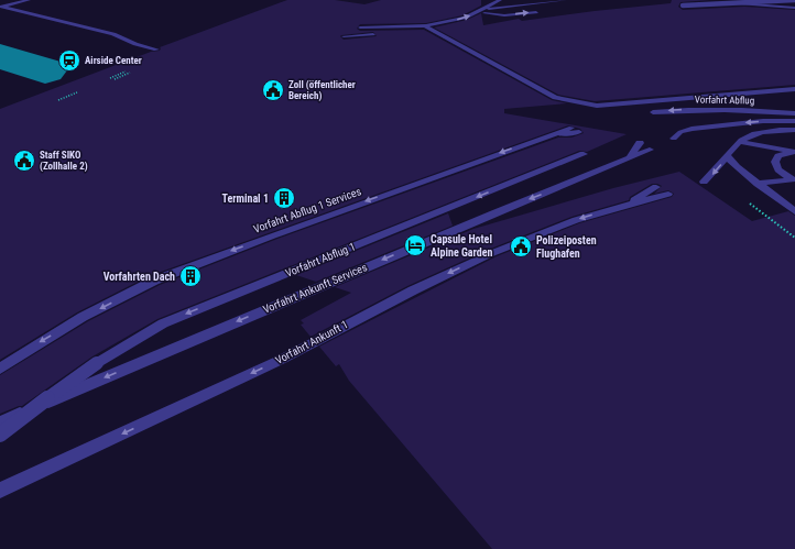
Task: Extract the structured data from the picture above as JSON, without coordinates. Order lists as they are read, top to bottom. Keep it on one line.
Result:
{"streets":{"lane":["Vorfahrt Abflug","Vorfahrt Abflug 1 Services","Vorfahrt Abflug 1","Vorfahrt Ankunft Services","Vorfahrt Ankunft 1"]},"one_way":["Vorfahrt Abflug 1 Services","Vorfahrt Abflug 1","Vorfahrt Ankunft Services","Vorfahrt Ankunft 1"],"places":{"station":["Airside Center"],"public building":["Zoll (öffentlicher Bereich)","Staff SIKO (Zollhalle 2)","Polizeiposten Flughafen"],"building":["Terminal 1","Vorfahrten Dach"],"hotel":["Capsule Hotel Alpine Garden"]}}
